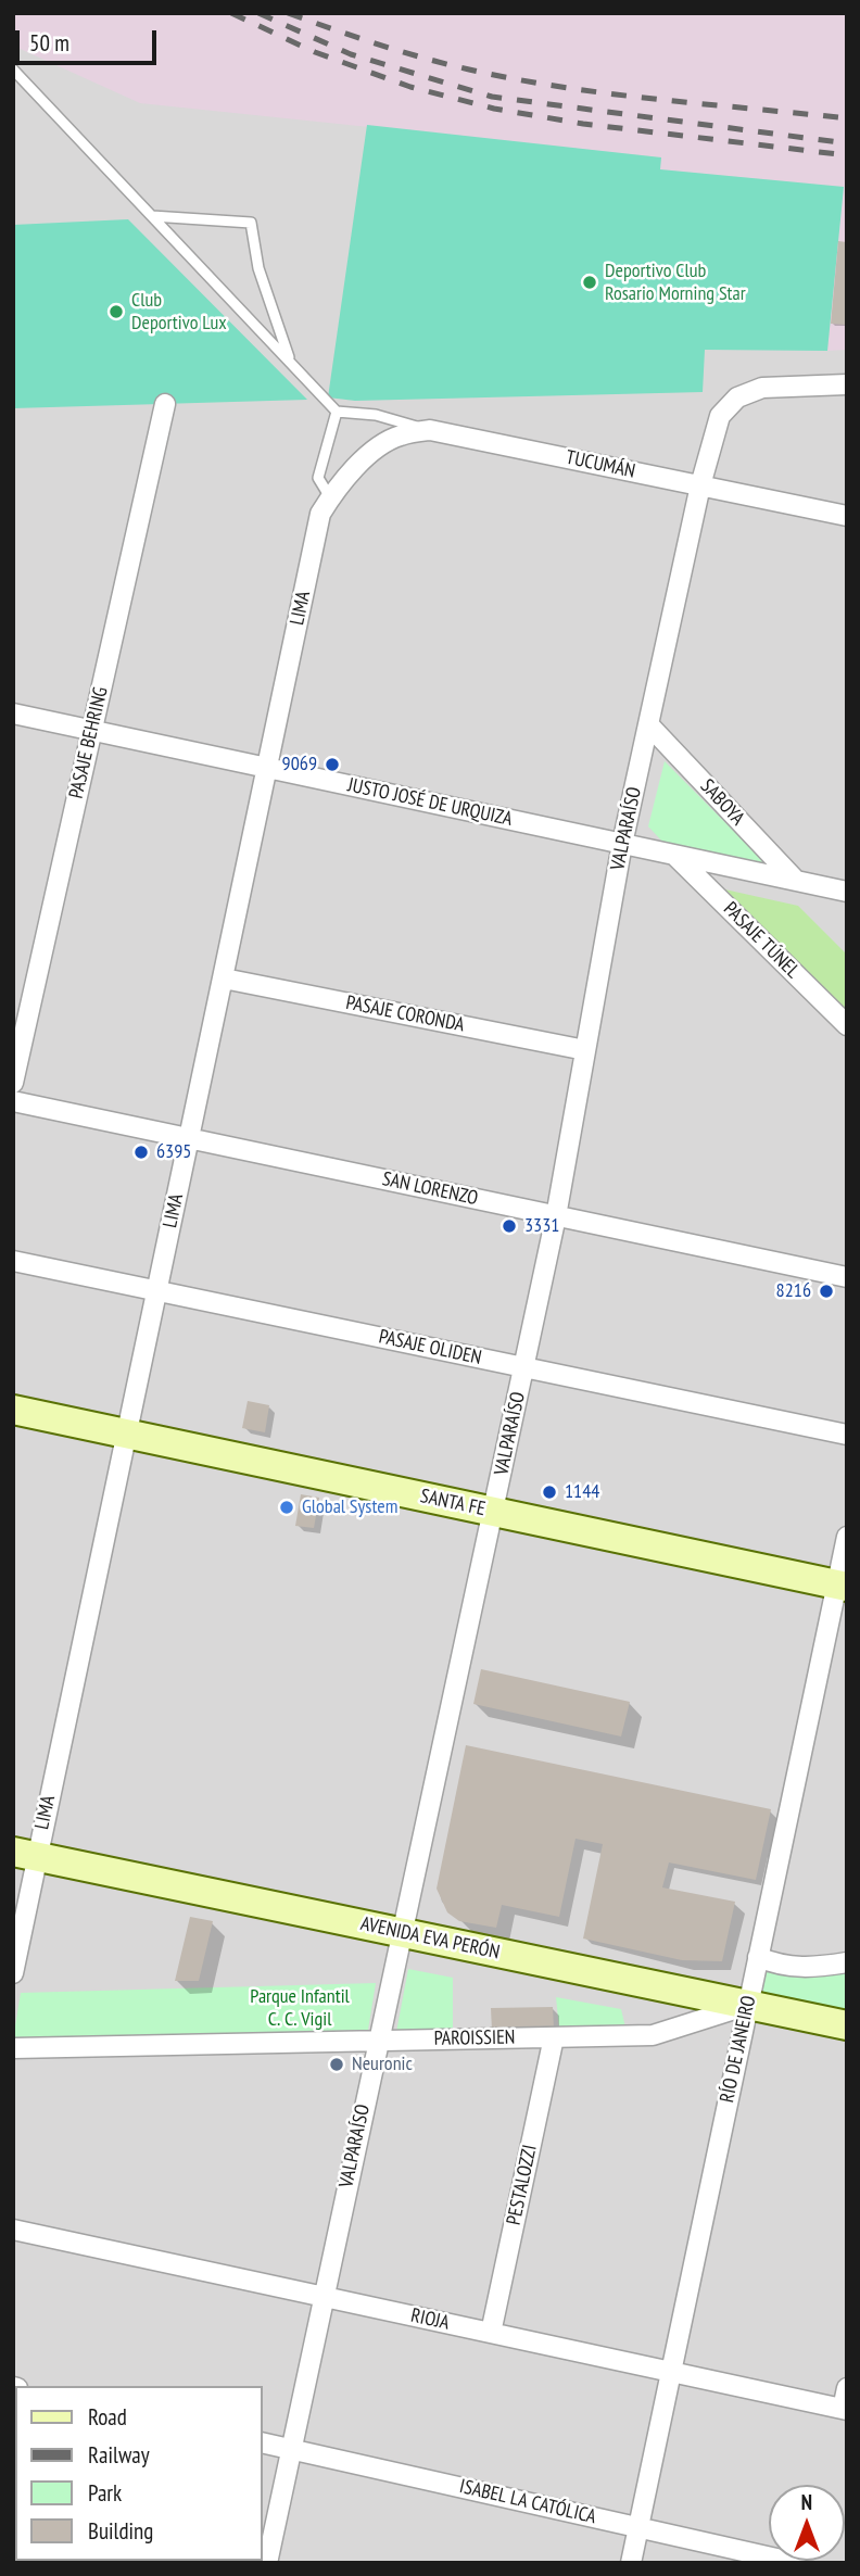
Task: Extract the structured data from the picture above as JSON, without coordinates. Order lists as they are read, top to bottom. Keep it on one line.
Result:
{"streets":{"main road":["SANTA FE","AVENIDA EVA PERÓN"],"street":["TUCUMÁN","LIMA","PASAJE BEHRING","JUSTO JOSÉ DE URQUIZA","SABOYA","VALPARAÍSO","PASAJE TÚNEL","PASAJE CORONDA","SAN LORENZO","PASAJE OLIDEN","PAROISSIEN","RÍO DE JANEIRO","PESTALOZZI","RIOJA","ISABEL LA CATÓLICA"]},"crossings":[["TUCUMÁN","LIMA"],["TUCUMÁN","VALPARAÍSO"],["LIMA","JUSTO JOSÉ DE URQUIZA"],["LIMA","PASAJE CORONDA"],["LIMA","SAN LORENZO"],["LIMA","PASAJE OLIDEN"],["LIMA","SANTA FE"],["LIMA","AVENIDA EVA PERÓN"],["PASAJE BEHRING","JUSTO JOSÉ DE URQUIZA"],["JUSTO JOSÉ DE URQUIZA","SABOYA"],["JUSTO JOSÉ DE URQUIZA","VALPARAÍSO"],["JUSTO JOSÉ DE URQUIZA","PASAJE TÚNEL"],["SABOYA","VALPARAÍSO"],["VALPARAÍSO","PASAJE CORONDA"],["VALPARAÍSO","SAN LORENZO"],["VALPARAÍSO","PASAJE OLIDEN"],["VALPARAÍSO","SANTA FE"],["VALPARAÍSO","AVENIDA EVA PERÓN"],["VALPARAÍSO","PAROISSIEN"],["VALPARAÍSO","RIOJA"],["VALPARAÍSO","ISABEL LA CATÓLICA"],["SANTA FE","RÍO DE JANEIRO"],["AVENIDA EVA PERÓN","PAROISSIEN"],["AVENIDA EVA PERÓN","RÍO DE JANEIRO"],["PAROISSIEN","RÍO DE JANEIRO"],["PAROISSIEN","PESTALOZZI"],["RÍO DE JANEIRO","RIOJA"],["RÍO DE JANEIRO","ISABEL LA CATÓLICA"],["PESTALOZZI","RIOJA"]],"parks":["Parque Infantil C. C. Vigil"],"places":["Deportivo Club Rosario Morning Star","Club Deportivo Lux","9069","6395","3331","8216","1144","Global System","Neuronic"],"legend":["Road","Railway","Park","Building"],"scale_bar":"50 m","north":"top"}
